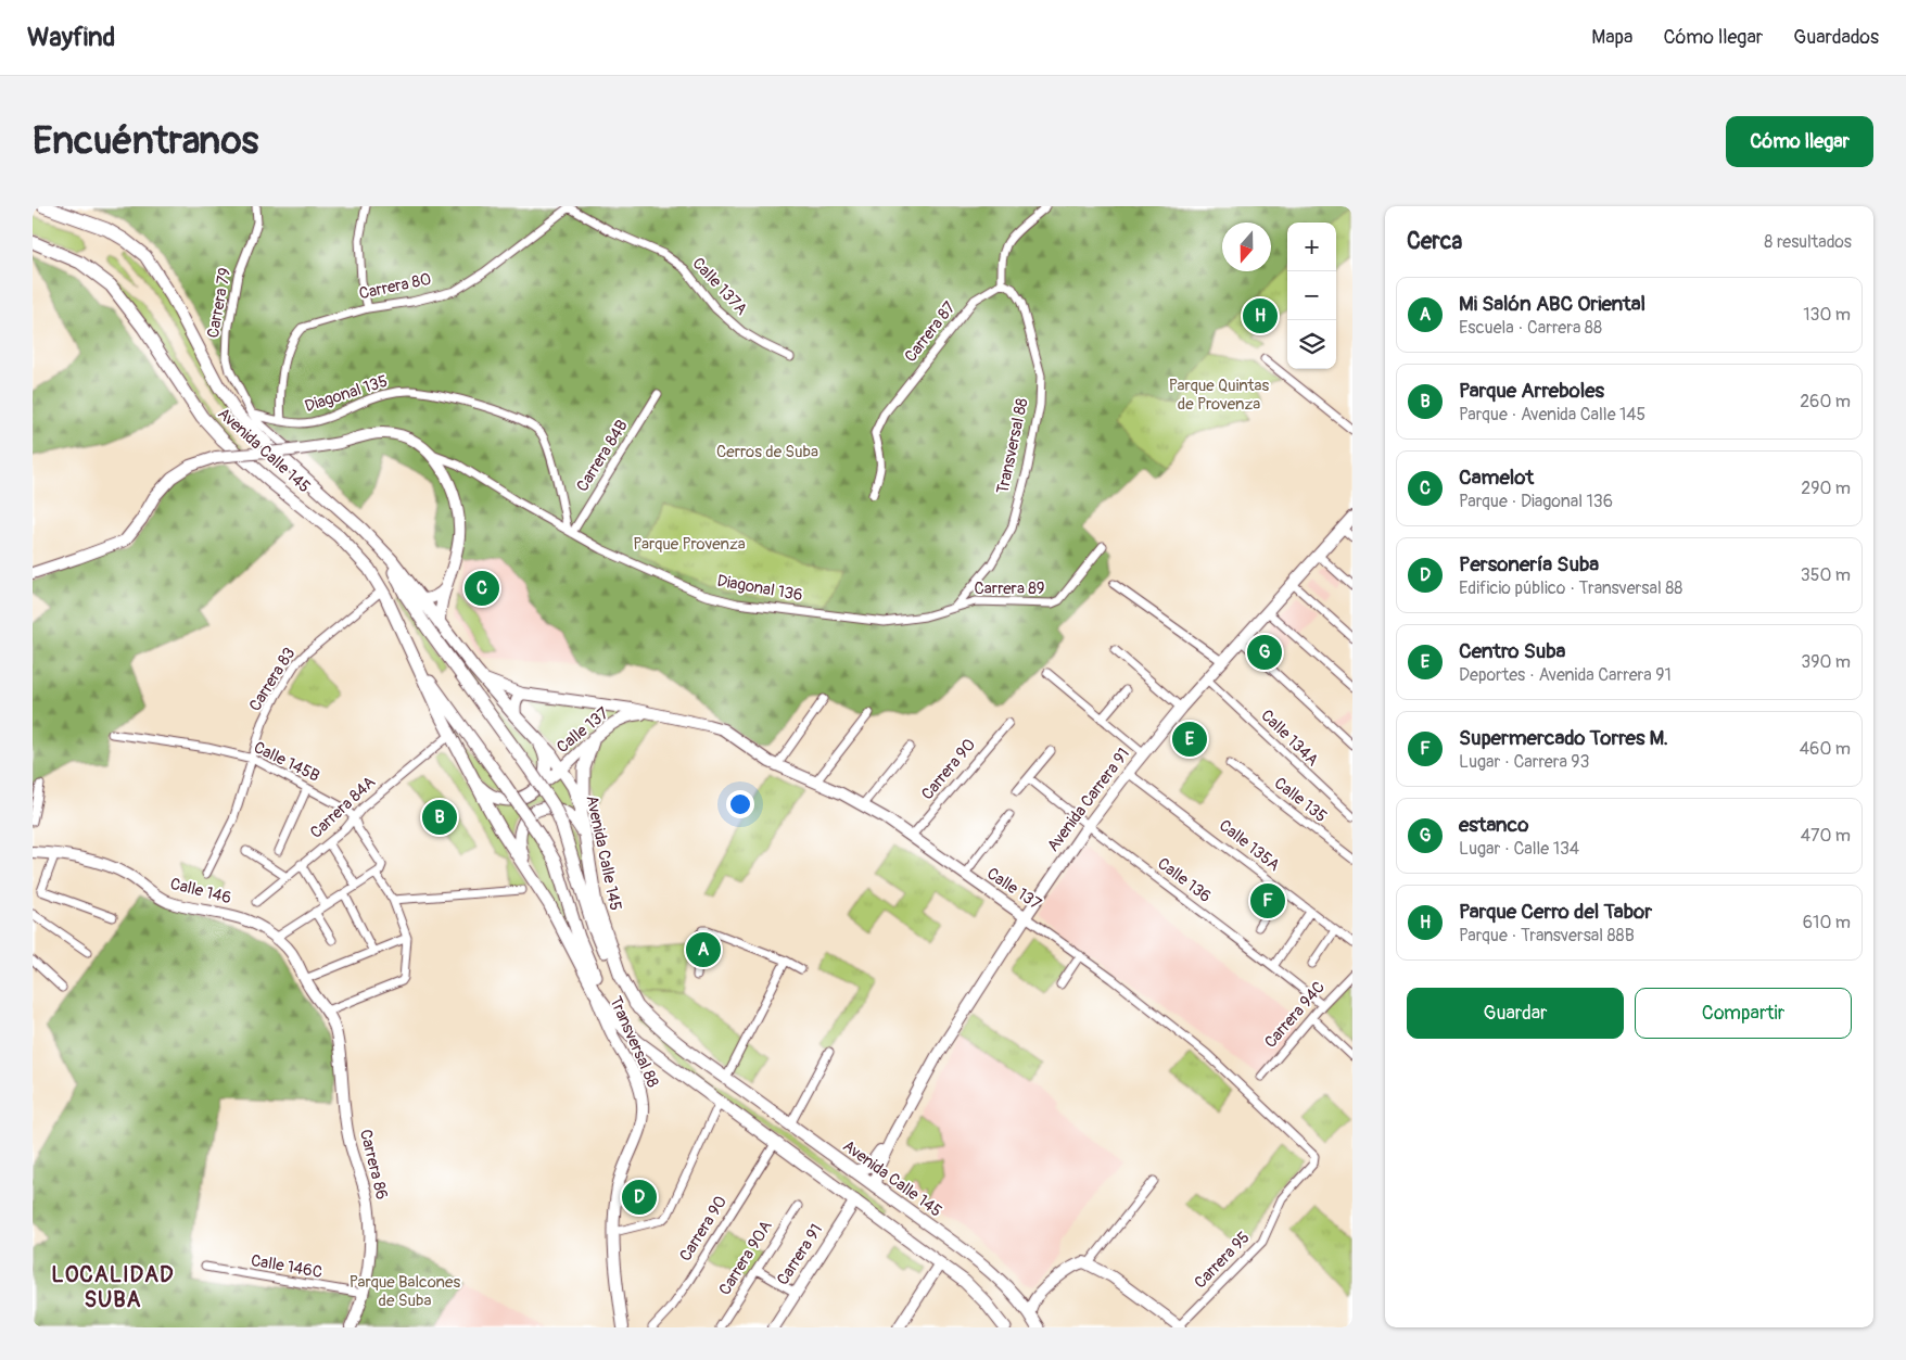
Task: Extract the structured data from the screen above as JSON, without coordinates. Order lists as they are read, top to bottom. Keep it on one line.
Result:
{"streets":{"main road":["Avenida Calle 145"],"street":["Carrera 80","Calle 137A","Carrera 79","Carrera 87","Diagonal 135","Transversal 88","Carrera 84B","Diagonal 136","Carrera 89","Carrera 83","Calle 137","Calle 134A","Calle 145B","Carrera 90","Avenida Carrera 91","Calle 135","Carrera 84A","Calle 135A","Calle 136","Calle 146","Carrera 94C","Carrera 86","Carrera 91","Carrera 90A","Carrera 95","Calle 146C"]},"crossings":[["Carrera 80","Calle 137A"],["Carrera 80","Diagonal 135"],["Carrera 79","Diagonal 135"],["Carrera 79","Diagonal 136"],["Carrera 87","Transversal 88"],["Diagonal 135","Carrera 84B"],["Diagonal 135","Diagonal 136"],["Transversal 88","Avenida Calle 145"],["Transversal 88","Diagonal 136"],["Transversal 88","Carrera 89"],["Avenida Calle 145","Diagonal 136"],["Avenida Calle 145","Carrera 83"],["Avenida Calle 145","Calle 137"],["Avenida Calle 145","Carrera 90"],["Avenida Calle 145","Avenida Carrera 91"],["Avenida Calle 145","Carrera 84A"],["Avenida Calle 145","Carrera 91"],["Carrera 84B","Diagonal 136"],["Diagonal 136","Carrera 89"],["Carrera 83","Calle 145B"],["Calle 137","Carrera 90"],["Calle 137","Avenida Carrera 91"],["Calle 137","Carrera 95"],["Calle 134A","Avenida Carrera 91"],["Calle 145B","Carrera 84A"],["Avenida Carrera 91","Calle 135A"],["Avenida Carrera 91","Calle 136"],["Calle 136","Carrera 94C"],["Calle 146","Carrera 86"],["Carrera 86","Calle 146C"]],"districts":["LOCALIDAD SUBA"],"parks":["Parque Quintas de Provenza","Cerros de Suba","Parque Provenza","Parque Balcones de Suba"],"north":"bottom","page":{"header":"Wayfind","nav":["Mapa","Cómo llegar","Guardados"],"buttons":["Cómo llegar",["Guardar","Compartir"]],"title":"Encuéntranos","heading":["Cerca","8 resultados"],"map_buttons":["+","−"],"list":[{"mark":"A","name":"Mi Salón ABC Oriental","note":"Escuela · Carrera 88","value":"130 m"},{"mark":"B","name":"Parque Arreboles","note":"Parque · Avenida Calle 145","value":"260 m"},{"mark":"C","name":"Camelot","note":"Parque · Diagonal 136","value":"290 m"},{"mark":"D","name":"Personería Suba","note":"Edificio público · Transversal 88","value":"350 m"},{"mark":"E","name":"Centro Suba","note":"Deportes · Avenida Carrera 91","value":"390 m"},{"mark":"F","name":"Supermercado Torres M.","note":"Lugar · Carrera 93","value":"460 m"},{"mark":"G","name":"estanco","note":"Lugar · Calle 134","value":"470 m"},{"mark":"H","name":"Parque Cerro del Tabor","note":"Parque · Transversal 88B","value":"610 m"}],"pins":["H","C","G","E","B","F","A","D"]}}
